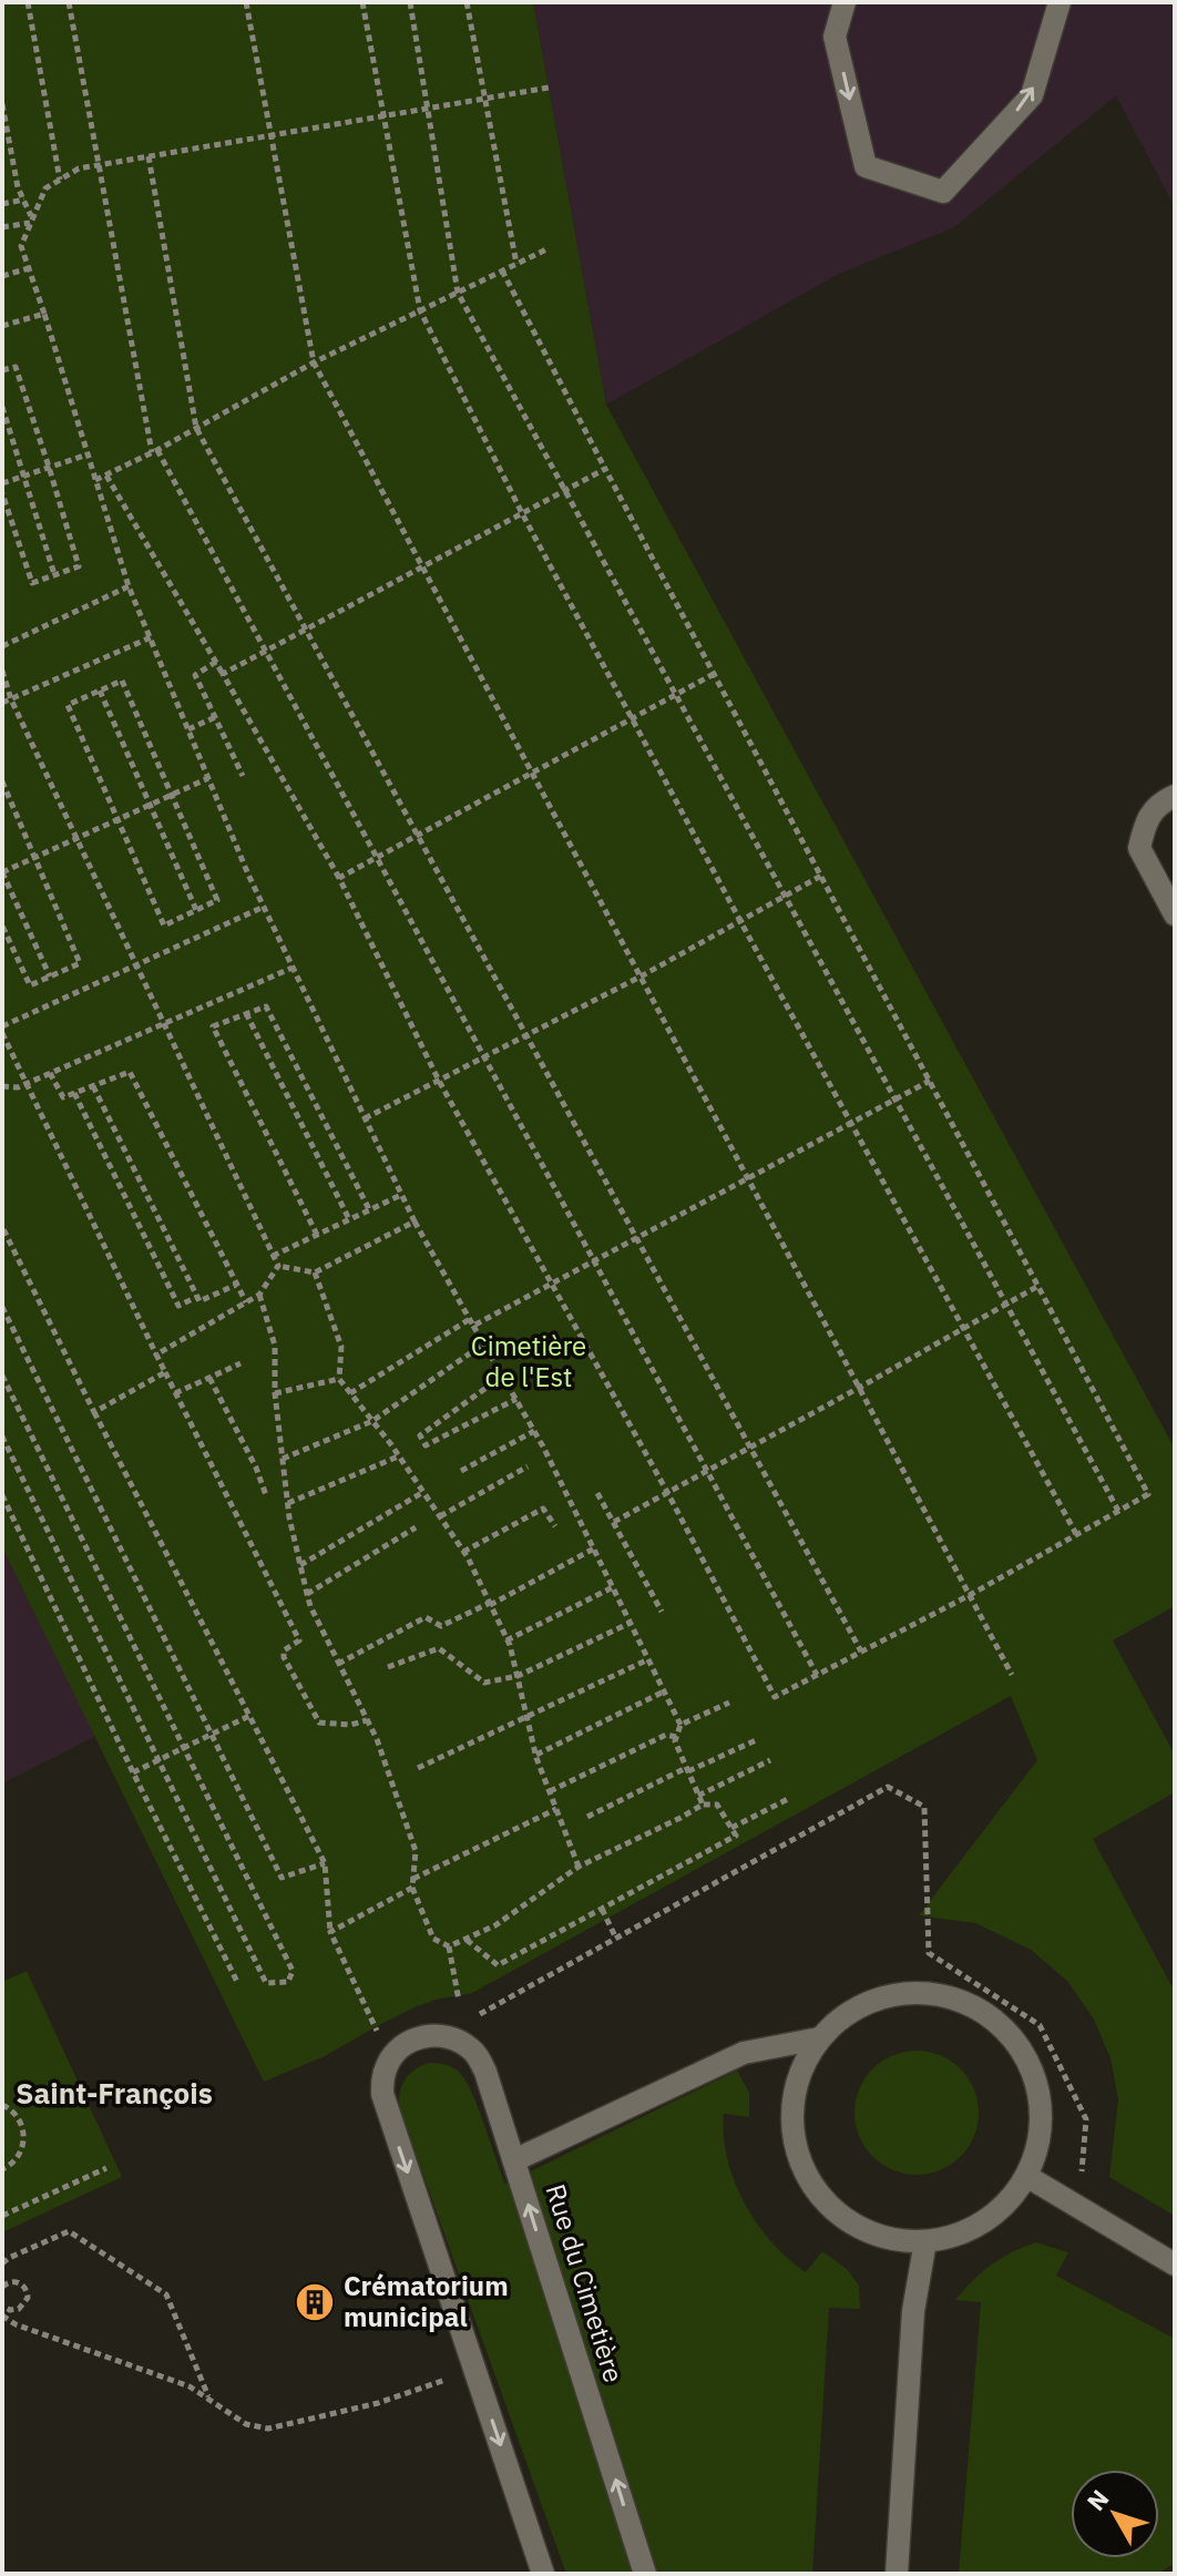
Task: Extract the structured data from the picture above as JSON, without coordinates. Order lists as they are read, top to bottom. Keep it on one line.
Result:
{"streets":{"street":["Rue du Cimetière"]},"districts":["Saint-François"],"parks":["Cimetière de l'Est"],"places":{"building":["Crématorium municipal"]},"north":"top left"}
